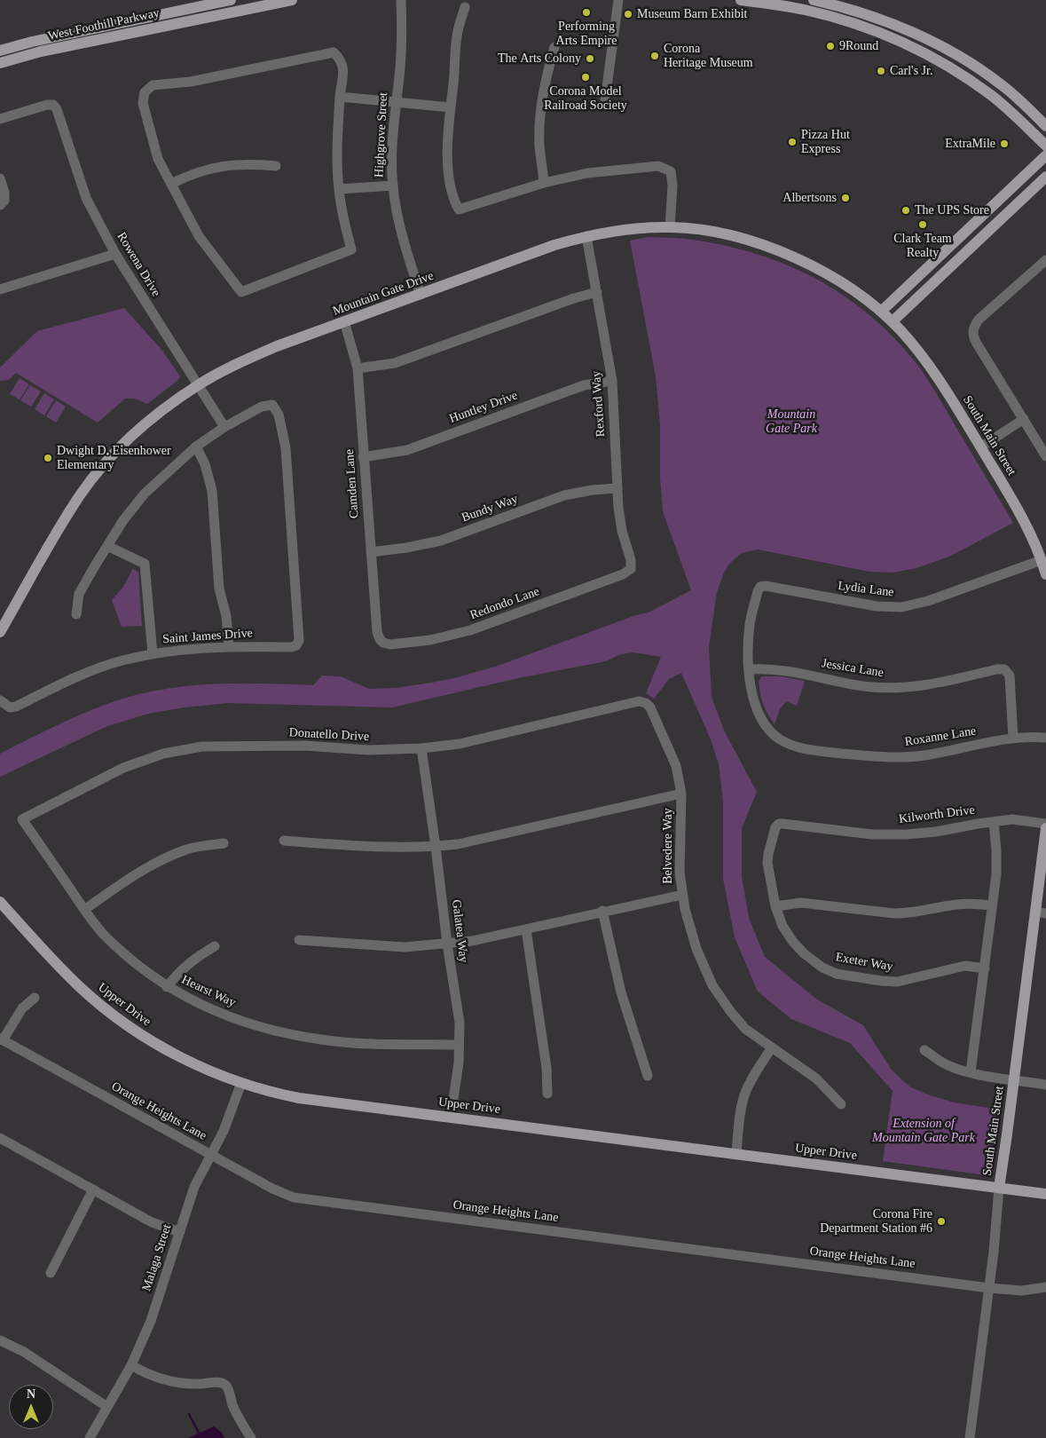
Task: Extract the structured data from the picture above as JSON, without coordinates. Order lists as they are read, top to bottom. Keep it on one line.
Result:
{"streets":{"main road":["West Foothill Parkway","Mountain Gate Drive","South Main Street","Upper Drive"],"street":["Highgrove Street","Rowena Drive","Rexford Way","Huntley Drive","Camden Lane","Bundy Way","Lydia Lane","Redondo Lane","Saint James Drive","Jessica Lane","Donatello Drive","Roxanne Lane","Kilworth Drive","Belvedere Way","Galatea Way","Exeter Way","Hearst Way","Orange Heights Lane","Malaga Street"]},"crossings":[["Highgrove Street","Mountain Gate Drive"],["Rowena Drive","Mountain Gate Drive"],["Rowena Drive","Saint James Drive"],["Mountain Gate Drive","Rexford Way"],["Mountain Gate Drive","South Main Street"],["Mountain Gate Drive","Camden Lane"],["Rexford Way","Huntley Drive"],["Rexford Way","Bundy Way"],["Rexford Way","Redondo Lane"],["Huntley Drive","Camden Lane"],["South Main Street","Lydia Lane"],["South Main Street","Upper Drive"],["South Main Street","Orange Heights Lane"],["Camden Lane","Bundy Way"],["Camden Lane","Redondo Lane"],["Lydia Lane","Jessica Lane"],["Lydia Lane","Roxanne Lane"],["Jessica Lane","Roxanne Lane"],["Donatello Drive","Belvedere Way"],["Donatello Drive","Galatea Way"],["Donatello Drive","Hearst Way"],["Kilworth Drive","Exeter Way"],["Galatea Way","Hearst Way"],["Galatea Way","Upper Drive"],["Upper Drive","Malaga Street"],["Orange Heights Lane","Malaga Street"]],"parks":["Mountain Gate Park","Extension of Mountain Gate Park"],"places":["Performing Arts Empire","Museum Barn Exhibit","9Round","Corona Heritage Museum","The Arts Colony","Carl's Jr.","Corona Model Railroad Society","Pizza Hut Express","ExtraMile","Albertsons","The UPS Store","Clark Team Realty","Dwight D. Eisenhower Elementary","Corona Fire Department Station #6"],"north":"top"}
